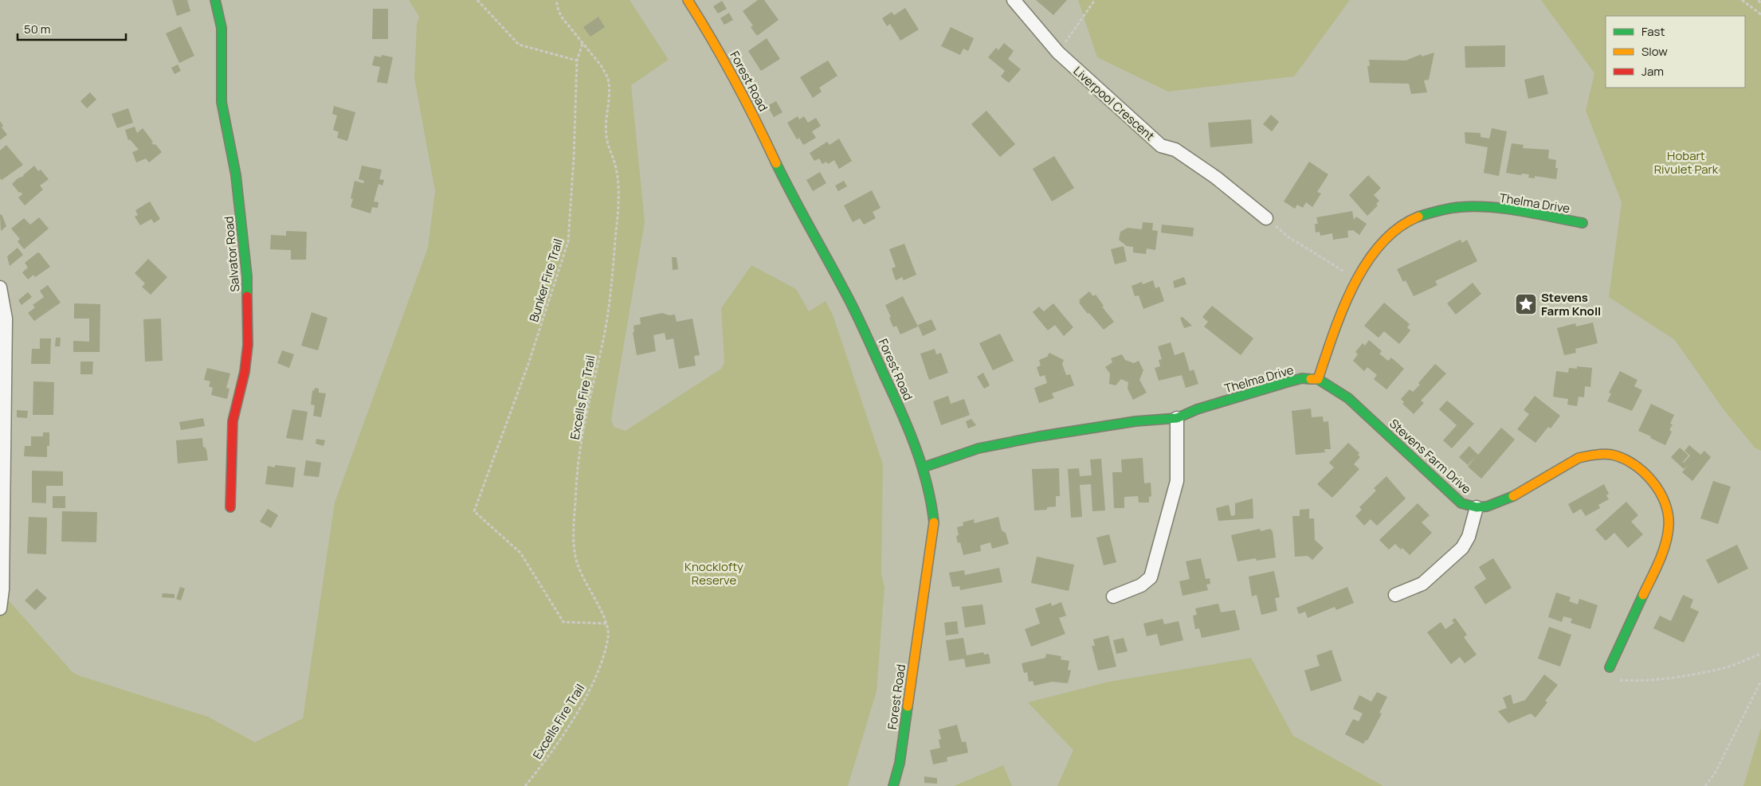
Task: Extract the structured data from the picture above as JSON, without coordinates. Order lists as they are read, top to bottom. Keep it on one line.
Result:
{"streets":{"street":["Forest Road","Liverpool Crescent","Thelma Drive","Salvator Road","Stevens Farm Drive"],"path":["Bunker Fire Trail","Excells Fire Trail"]},"crossings":[["Forest Road","Thelma Drive"],["Thelma Drive","Stevens Farm Drive"],["Bunker Fire Trail","Excells Fire Trail"]],"parks":["Hobart Rivulet Park","Knocklofty Reserve"],"places":{"place":["Stevens Farm Knoll"]},"legend":["Fast","Slow","Jam"],"scale_bar":"50 m"}
